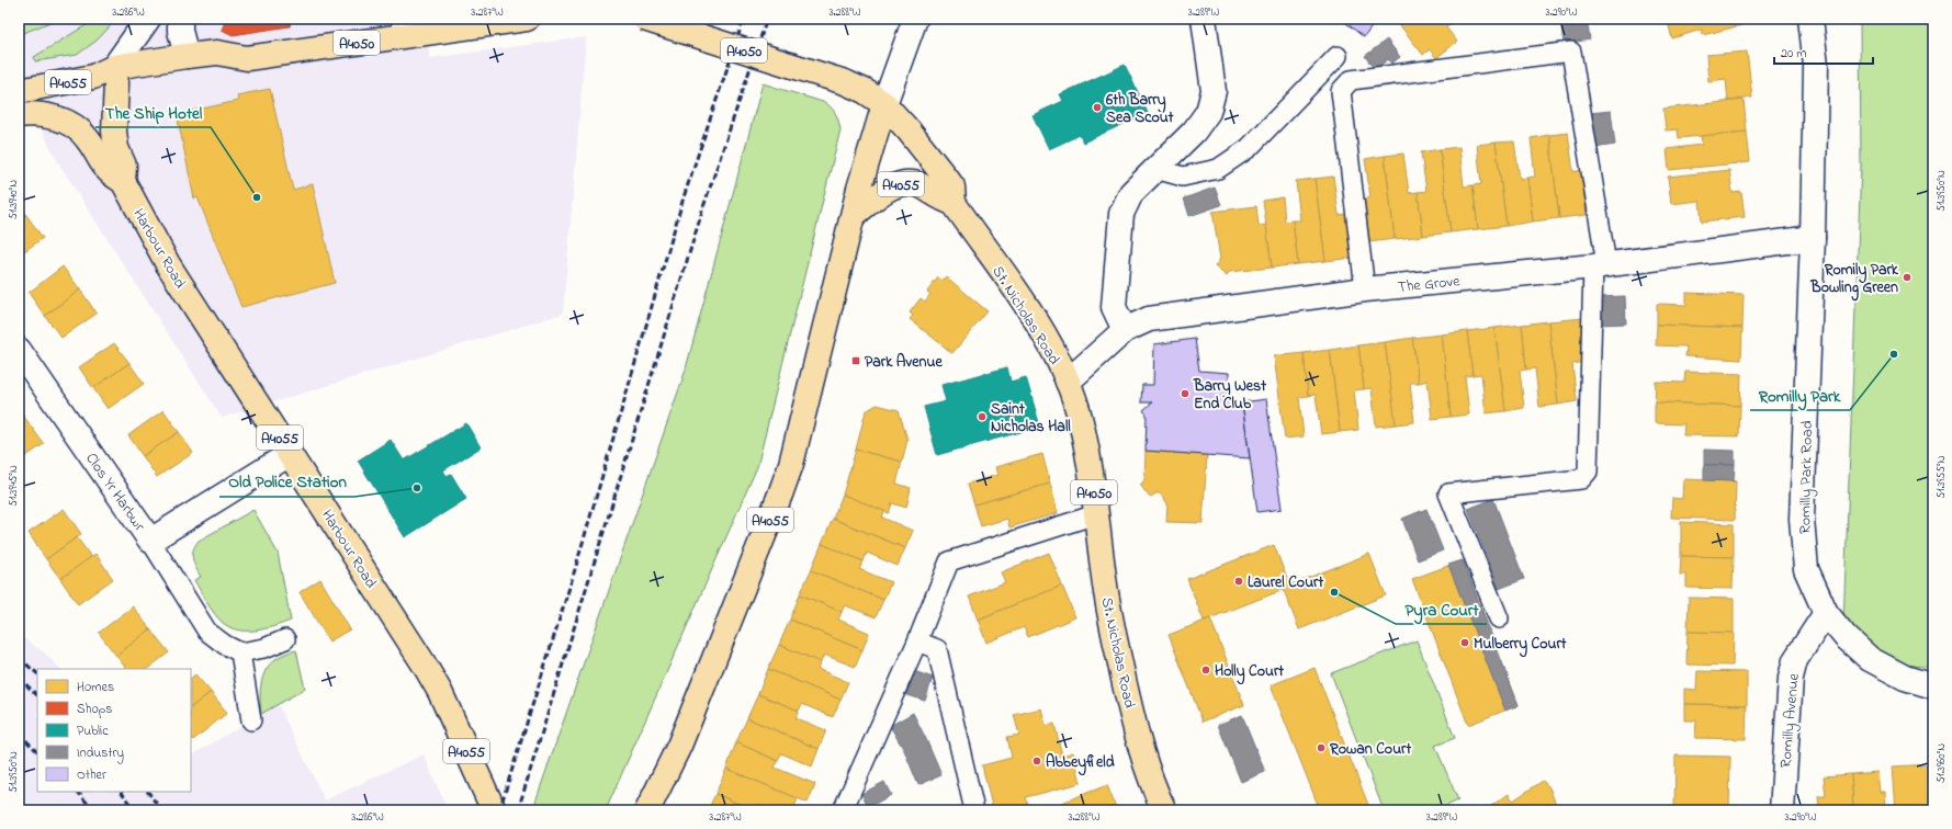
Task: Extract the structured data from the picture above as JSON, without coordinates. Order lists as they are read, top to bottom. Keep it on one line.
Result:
{"streets":{"main road":["A4050","A4055","Harbour Road","St. Nicholas Road"],"street":["The Grove","Romilly Park Road","Clos Yr Harbwr","Romilly Avenue"]},"crossings":[["A4050","A4055"],["A4050","St. Nicholas Road"],["A4055","Harbour Road"],["A4055","St. Nicholas Road"],["Harbour Road","Clos Yr Harbwr"],["The Grove","St. Nicholas Road"],["The Grove","Romilly Park Road"],["Romilly Park Road","Romilly Avenue"]],"places":{"other":["6th Barry Sea Scout","The Ship Hotel","Romily Park Bowling Green","Romilly Park","Barry West End Club","Saint Nicholas Hall","Old Police Station","Laurel Court","Pyra Court","Mulberry Court","Holly Court","Rowan Court","Abbeyfield"],"transit":["Park Avenue"]},"legend":["Homes","Shops","Public","Industry","Other"],"scale_bar":"20 m","coordinates":["3.286°W","3.287°W","3.288°W","3.289°W","3.290°W","51.3950°N","51.3940°N","51.3955°N","51.3945°N","51.3960°N"]}
